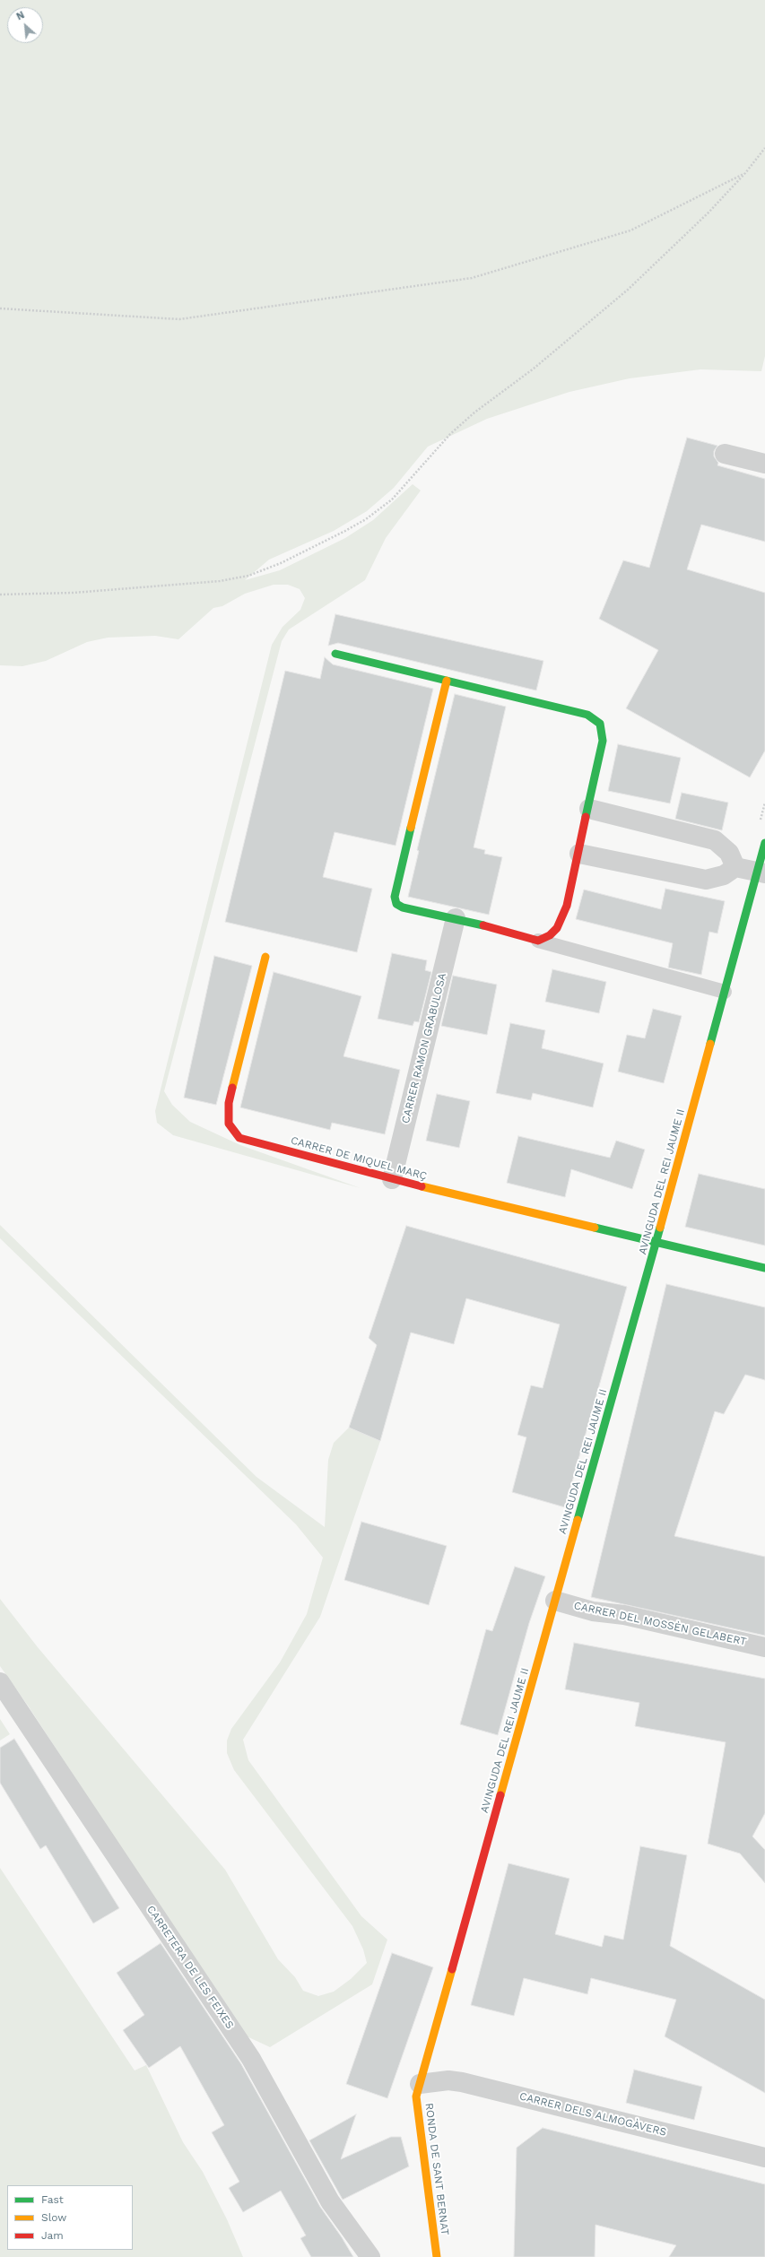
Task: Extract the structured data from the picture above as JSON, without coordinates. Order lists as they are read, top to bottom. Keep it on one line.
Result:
{"streets":{"street":["CARRER RAMON GRABULOSA","CARRER DE MIQUEL MARÇ","AVINGUDA DEL REI JAUME II","CARRER DEL MOSSÈN GELABERT","CARRETERA DE LES FEIXES","CARRER DELS ALMOGÀVERS","RONDA DE SANT BERNAT"]},"crossings":[["CARRER RAMON GRABULOSA","CARRER DE MIQUEL MARÇ"],["CARRER DE MIQUEL MARÇ","AVINGUDA DEL REI JAUME II"],["AVINGUDA DEL REI JAUME II","CARRER DEL MOSSÈN GELABERT"],["AVINGUDA DEL REI JAUME II","CARRER DELS ALMOGÀVERS"],["AVINGUDA DEL REI JAUME II","RONDA DE SANT BERNAT"],["CARRER DELS ALMOGÀVERS","RONDA DE SANT BERNAT"]],"legend":["Fast","Slow","Jam"],"north":"top left"}
